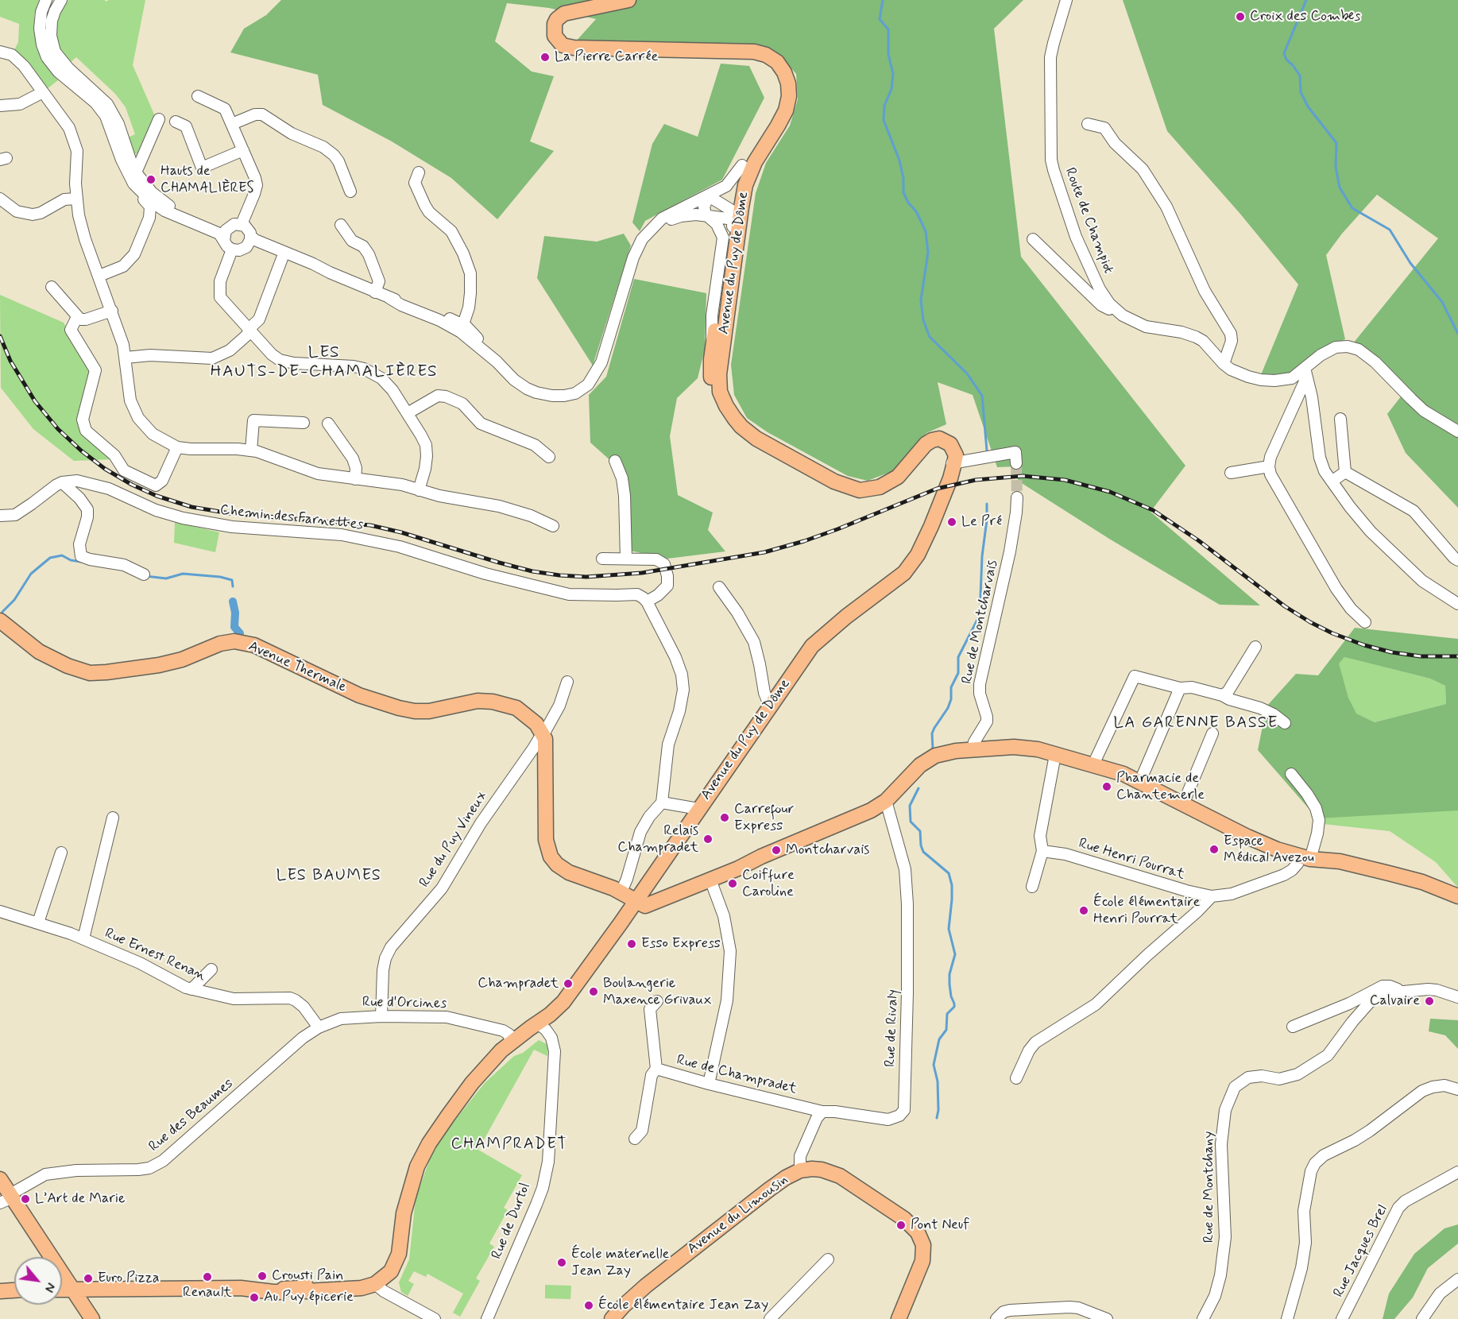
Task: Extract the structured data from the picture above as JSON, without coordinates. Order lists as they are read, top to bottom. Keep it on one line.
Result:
{"streets":{"main road":["Avenue du Puy de Dôme","Avenue Thermale","Avenue du Limousin"],"street":["Route de Champiot","Chemin des Farnettes","Rue de Montcharvais","Rue du Puy Vineux","Rue Henri Pourrat","Rue Ernest Renan","Rue d'Orcines","Rue de Rivaly","Rue de Champradet","Rue des Beaumes","Rue de Montchany","Rue de Durtol","Rue Jacques Brel"]},"crossings":[["Avenue du Puy de Dôme","Rue d'Orcines"],["Avenue du Puy de Dôme","Rue de Durtol"],["Avenue Thermale","Rue du Puy Vineux"],["Rue du Puy Vineux","Rue d'Orcines"],["Rue Ernest Renan","Rue d'Orcines"],["Rue Ernest Renan","Rue des Beaumes"],["Rue d'Orcines","Rue des Beaumes"],["Rue de Rivaly","Rue de Champradet"]],"districts":["LES HAUTS-DE-CHAMALIÈRES","LA GARENNE BASSE","LES BAUMES","CHAMPRADET"],"places":["Croix des Combes","La Pierre Carrée","Hauts de CHAMALIÈRES","Le Pré","Pharmacie de Chantemerle","Carrefour Express","Relais Champradet","Espace Médical Avezou","Montcharvais","Coiffure Caroline","École élémentaire Henri Pourrat","Esso Express","Champradet","Boulangerie Maxence Grivaux","Calvaire","L’Art de Marie","Pont Neuf","École maternelle Jean Zay","Crousti Pain","Renault","Euro Pizza","Au Puy épicerie","École élémentaire Jean Zay"],"north":"bottom right"}
